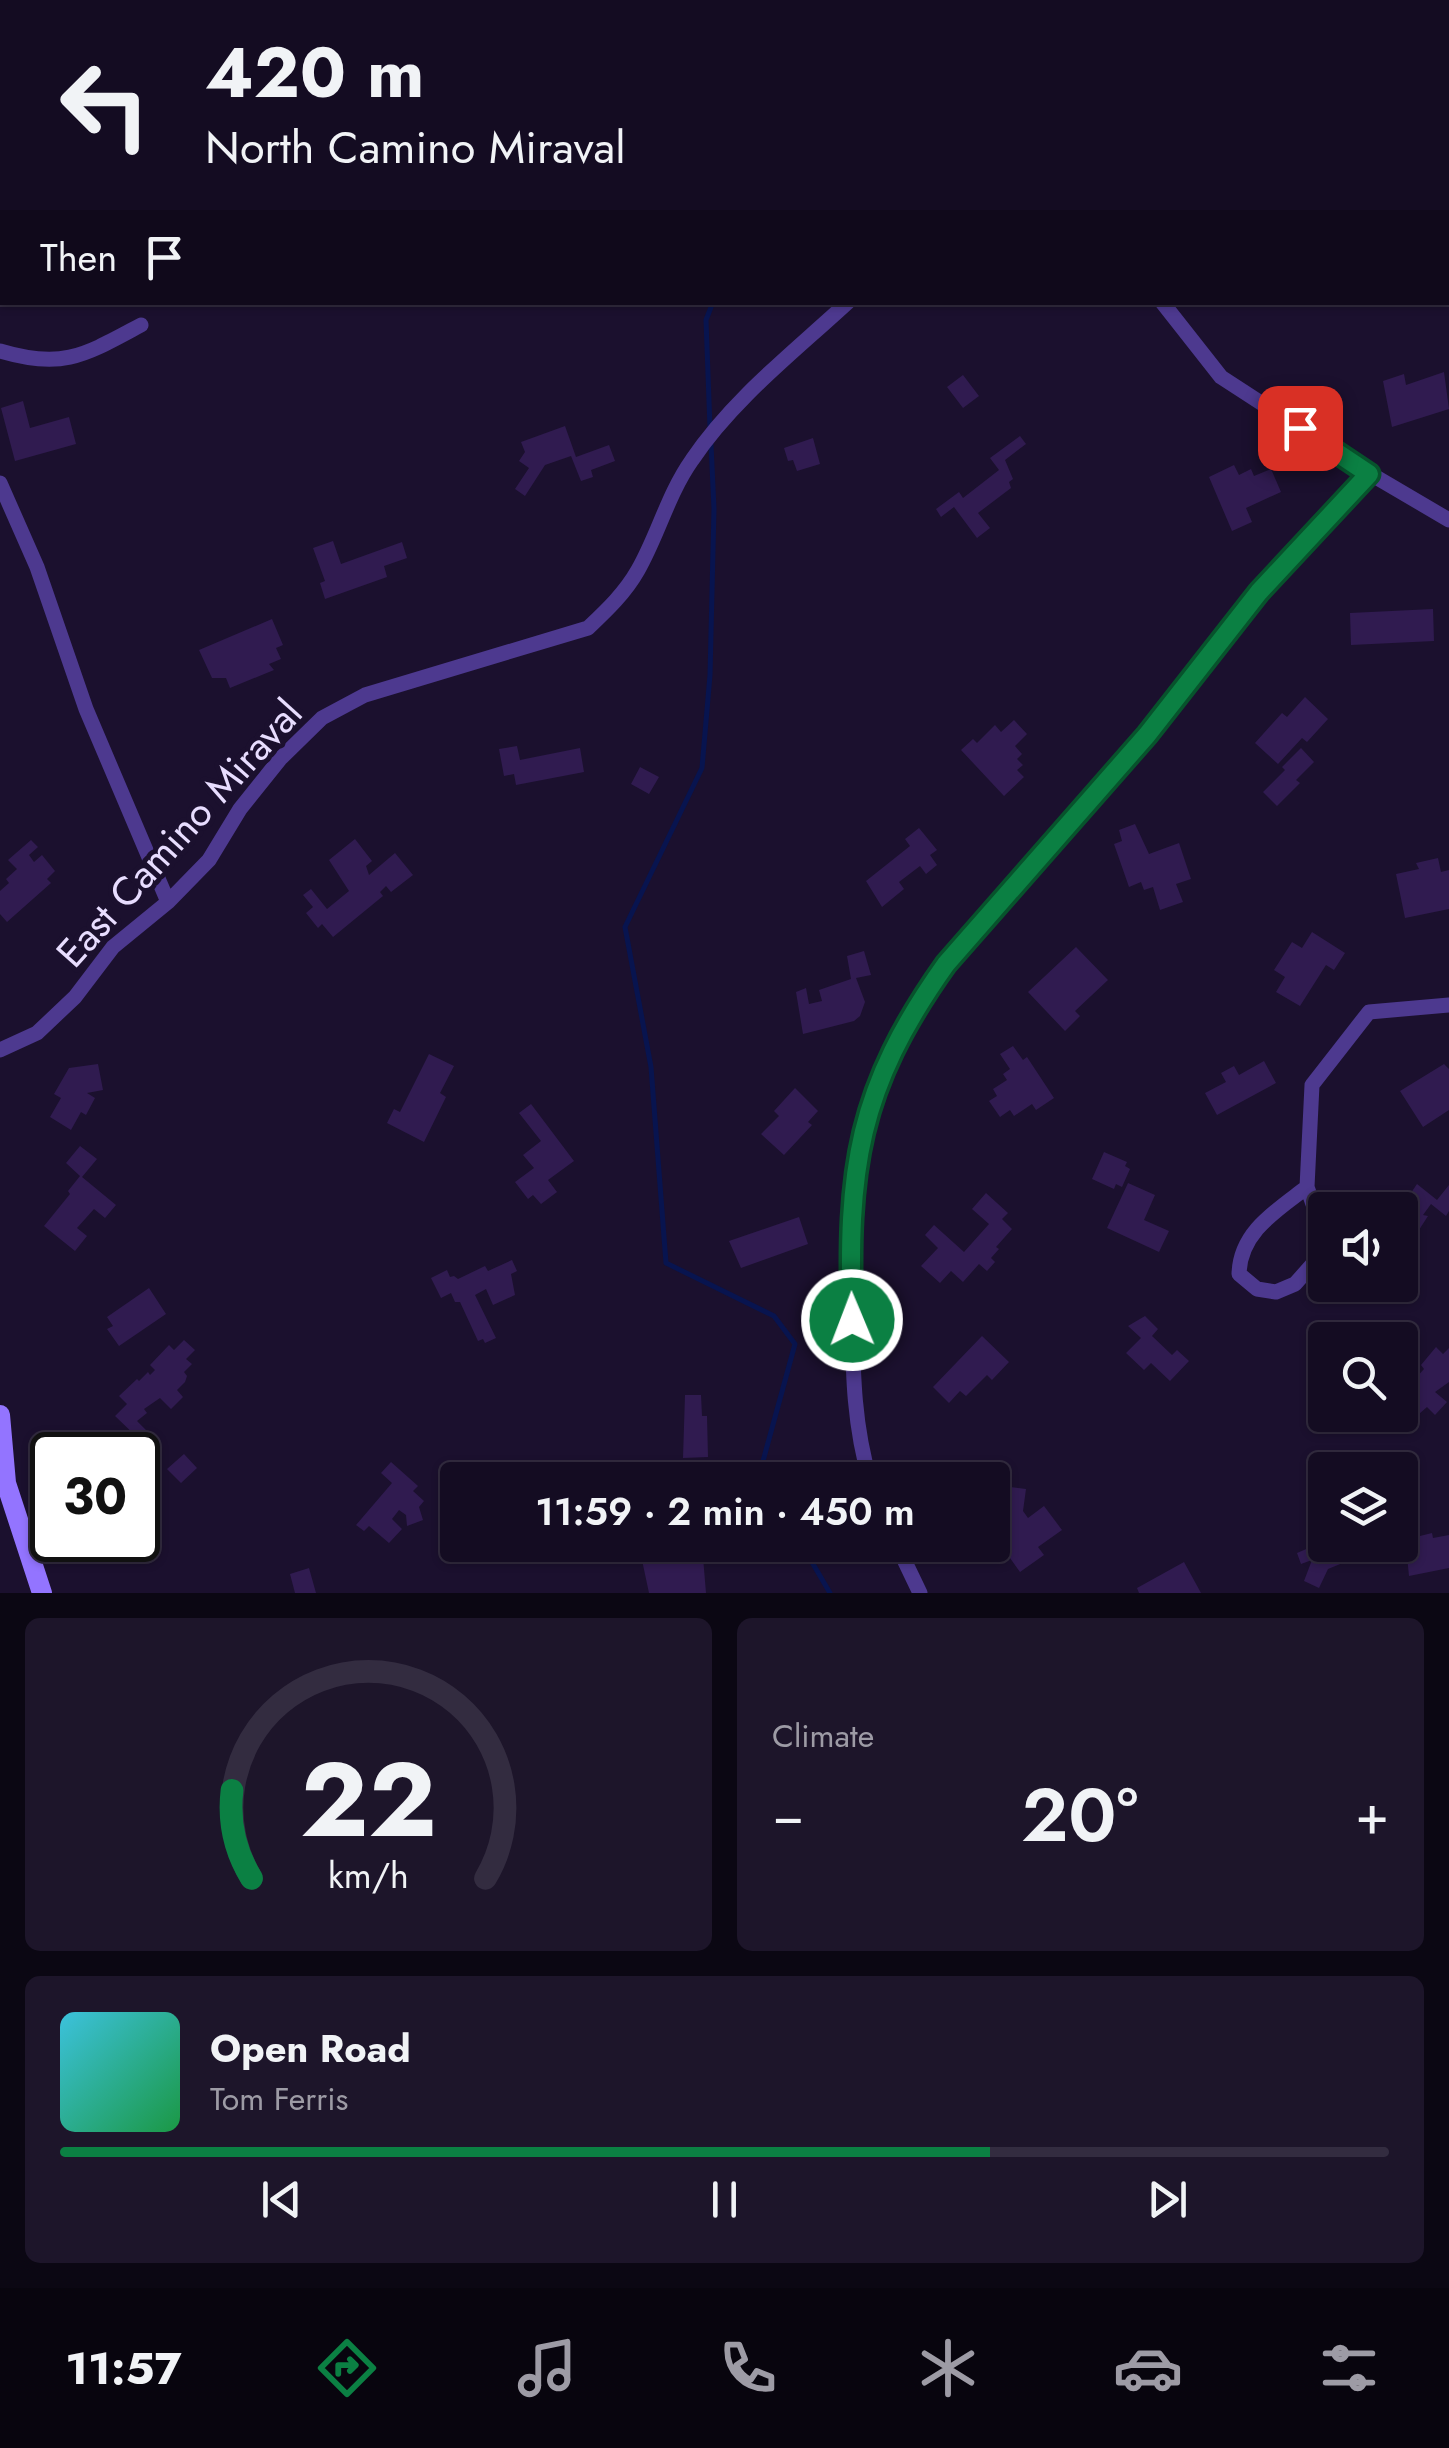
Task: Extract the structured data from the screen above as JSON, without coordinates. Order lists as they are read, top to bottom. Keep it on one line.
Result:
{"streets":{"street":["East Camino Miraval"]},"page":{"turn":["420 m","North Camino Miraval"],"then":"Then","limit":"30","trip":"11:59 · 2 min · 450 m","tile":"Climate","heat":["−","20°","+"],"song":["Open Road","Tom Ferris"],"tabs":"11:57","gauge":["22","km/h"]}}
